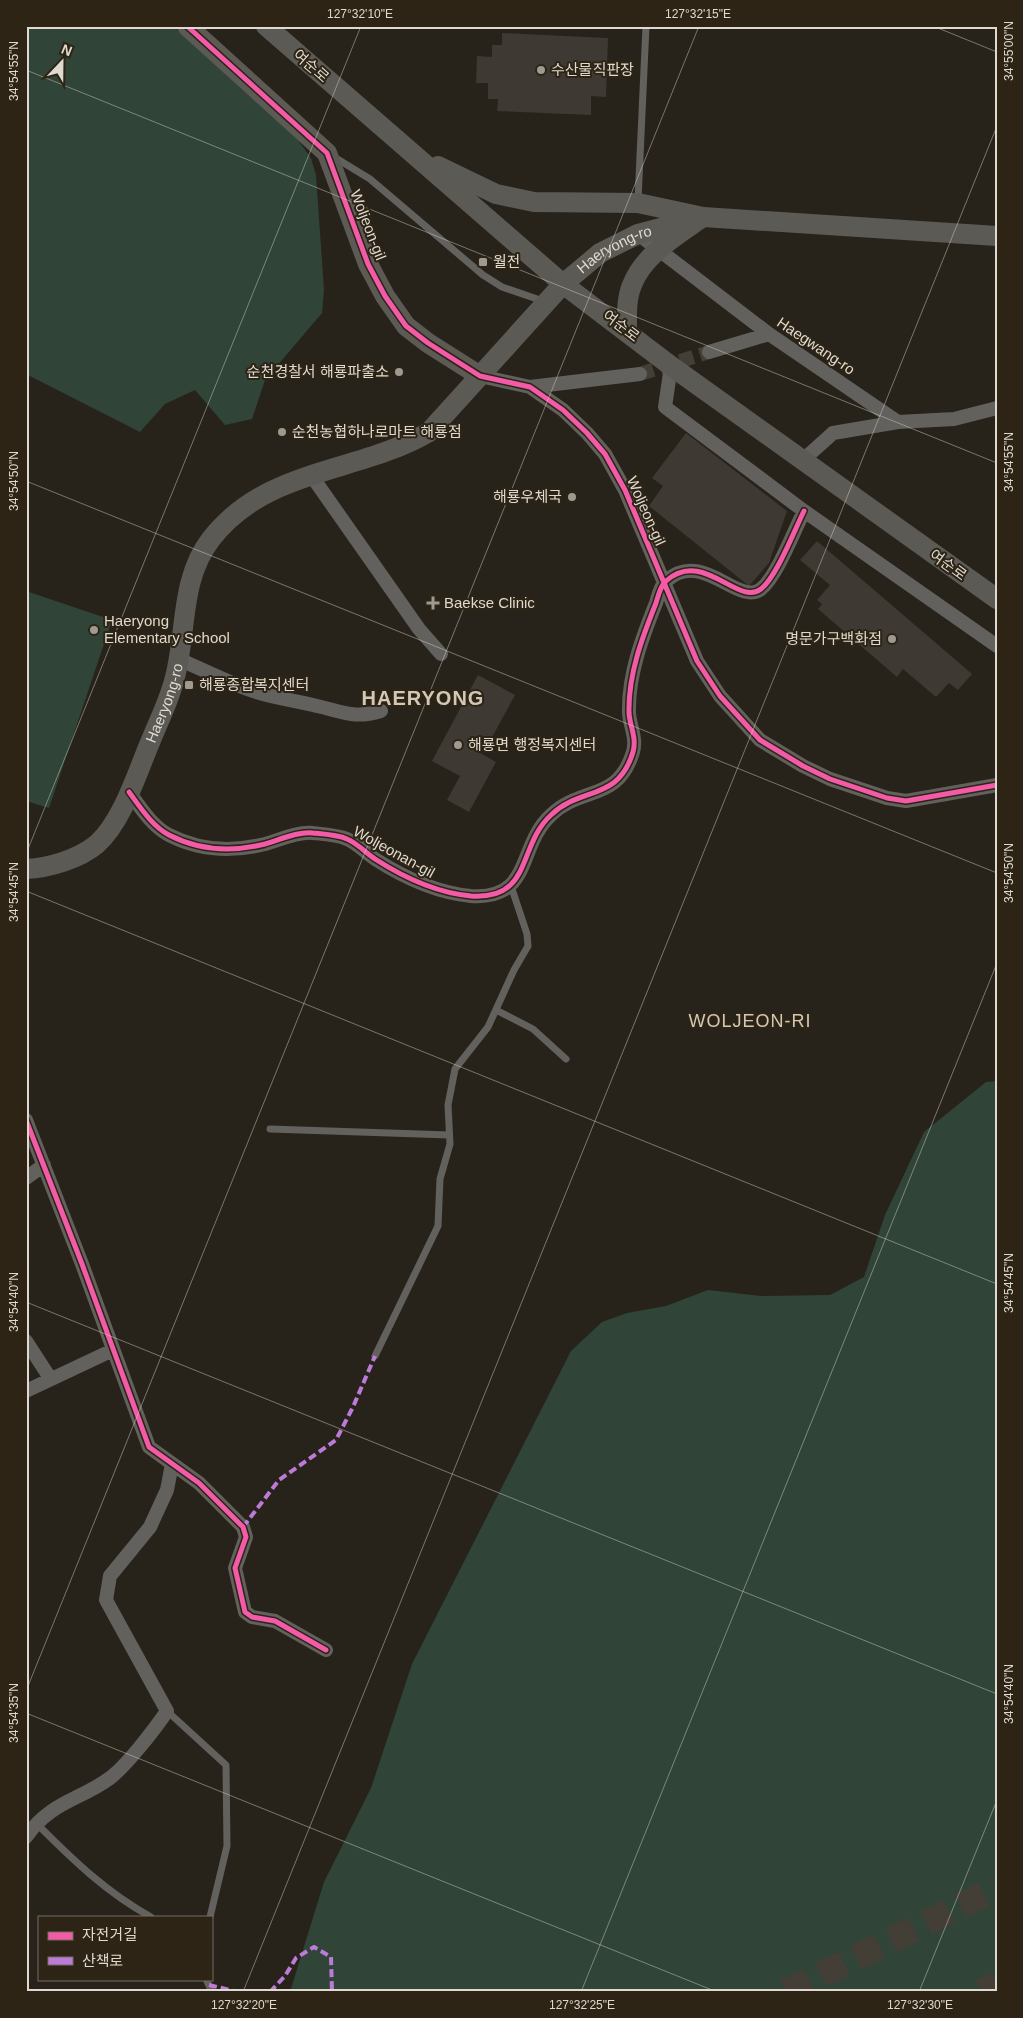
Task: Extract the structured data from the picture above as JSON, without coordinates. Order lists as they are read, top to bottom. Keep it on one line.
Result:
{"streets":{"main road":["여순로","Woljeon-gil","Haeryong-ro"],"street":["Haegwang-ro","Woljeonan-gil"]},"crossings":[["여순로","Haeryong-ro"],["Woljeon-gil","Haeryong-ro"],["Haeryong-ro","Haegwang-ro"],["Haeryong-ro","Woljeonan-gil"]],"districts":["HAERYONG","WOLJEON-RI"],"places":{"other":["수산물직판장","순천경찰서 해룡파출소","순천농협하나로마트 해룡점","해룡우체국","Haeryong Elementary School","명문가구백화점","해룡면 행정복지센터"],"transit":["월전","해룡종합복지센터"],"health":["Baekse Clinic"]},"legend":["자전거길","산책로"],"north":"top","coordinates":["127°32'10\"E","127°32'15\"E","34°55'00\"N","34°54'55\"N","34°54'50\"N","34°54'45\"N","34°54'40\"N","34°54'35\"N","127°32'20\"E","127°32'25\"E","127°32'30\"E"]}
